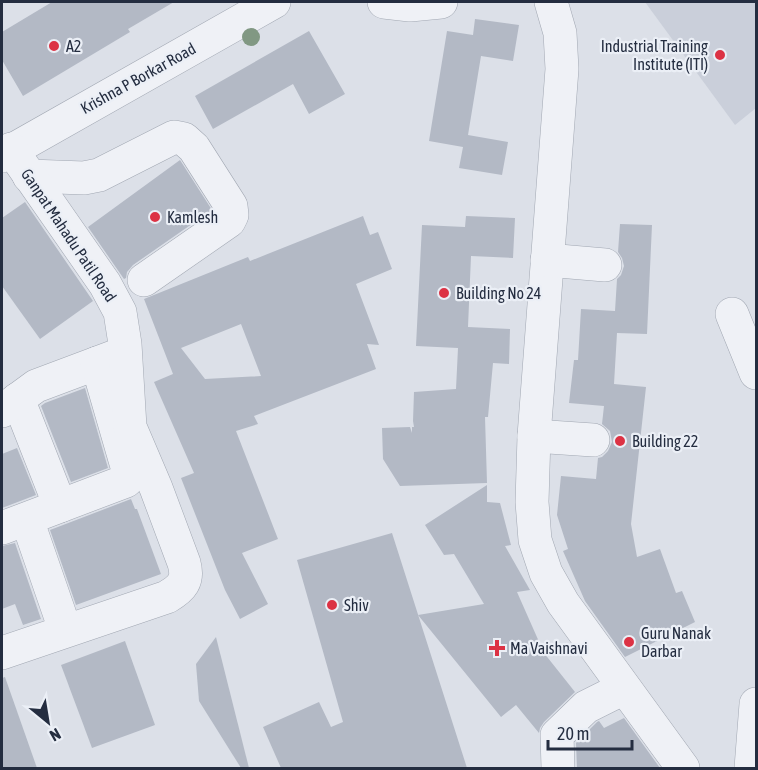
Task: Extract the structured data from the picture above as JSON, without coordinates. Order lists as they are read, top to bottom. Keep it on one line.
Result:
{"streets":{"street":["Krishna P Borkar Road","Ganpat Mahadu Patil Road"]},"crossings":[["Krishna P Borkar Road","Ganpat Mahadu Patil Road"]],"places":{"other":["A2","Industrial Training Institute (ITI)","Kamlesh","Building No 24","Building 22","Shiv","Guru Nanak Darbar"],"health":["Ma Vaishnavi"]},"scale_bar":"20 m","north":"bottom right"}
